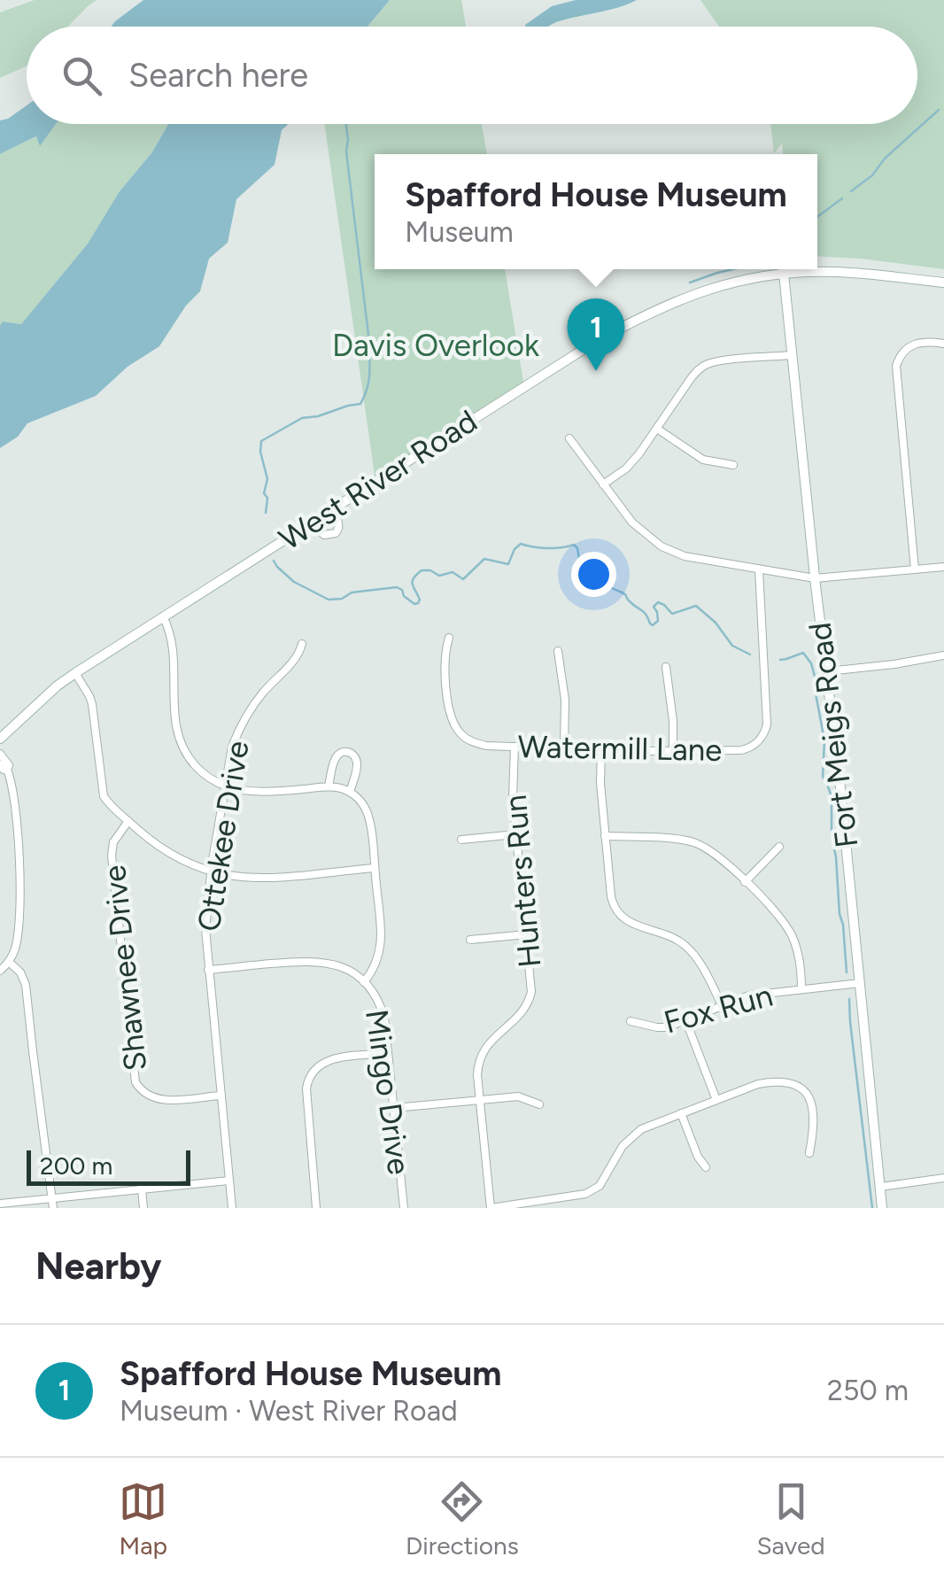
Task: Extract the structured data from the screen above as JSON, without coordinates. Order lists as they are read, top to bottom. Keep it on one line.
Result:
{"streets":{"main road":["West River Road","Fort Meigs Road"],"street":["Watermill Lane","Ottekee Drive","Hunters Run","Shawnee Drive","Fox Run","Mingo Drive"]},"crossings":[["Fort Meigs Road","Fox Run"],["Watermill Lane","Hunters Run"],["Ottekee Drive","Shawnee Drive"],["Ottekee Drive","Mingo Drive"]],"parks":["Davis Overlook"],"scale_bar":"200 m","page":{"search":"Search here","popup":["Spafford House Museum","Museum"],"pins":"1","scale":"200 m","heading":"Nearby","list":[{"mark":"1","name":"Spafford House Museum","note":"Museum · West River Road","value":"250 m"}],"nav":["Map","Directions","Saved"]}}
